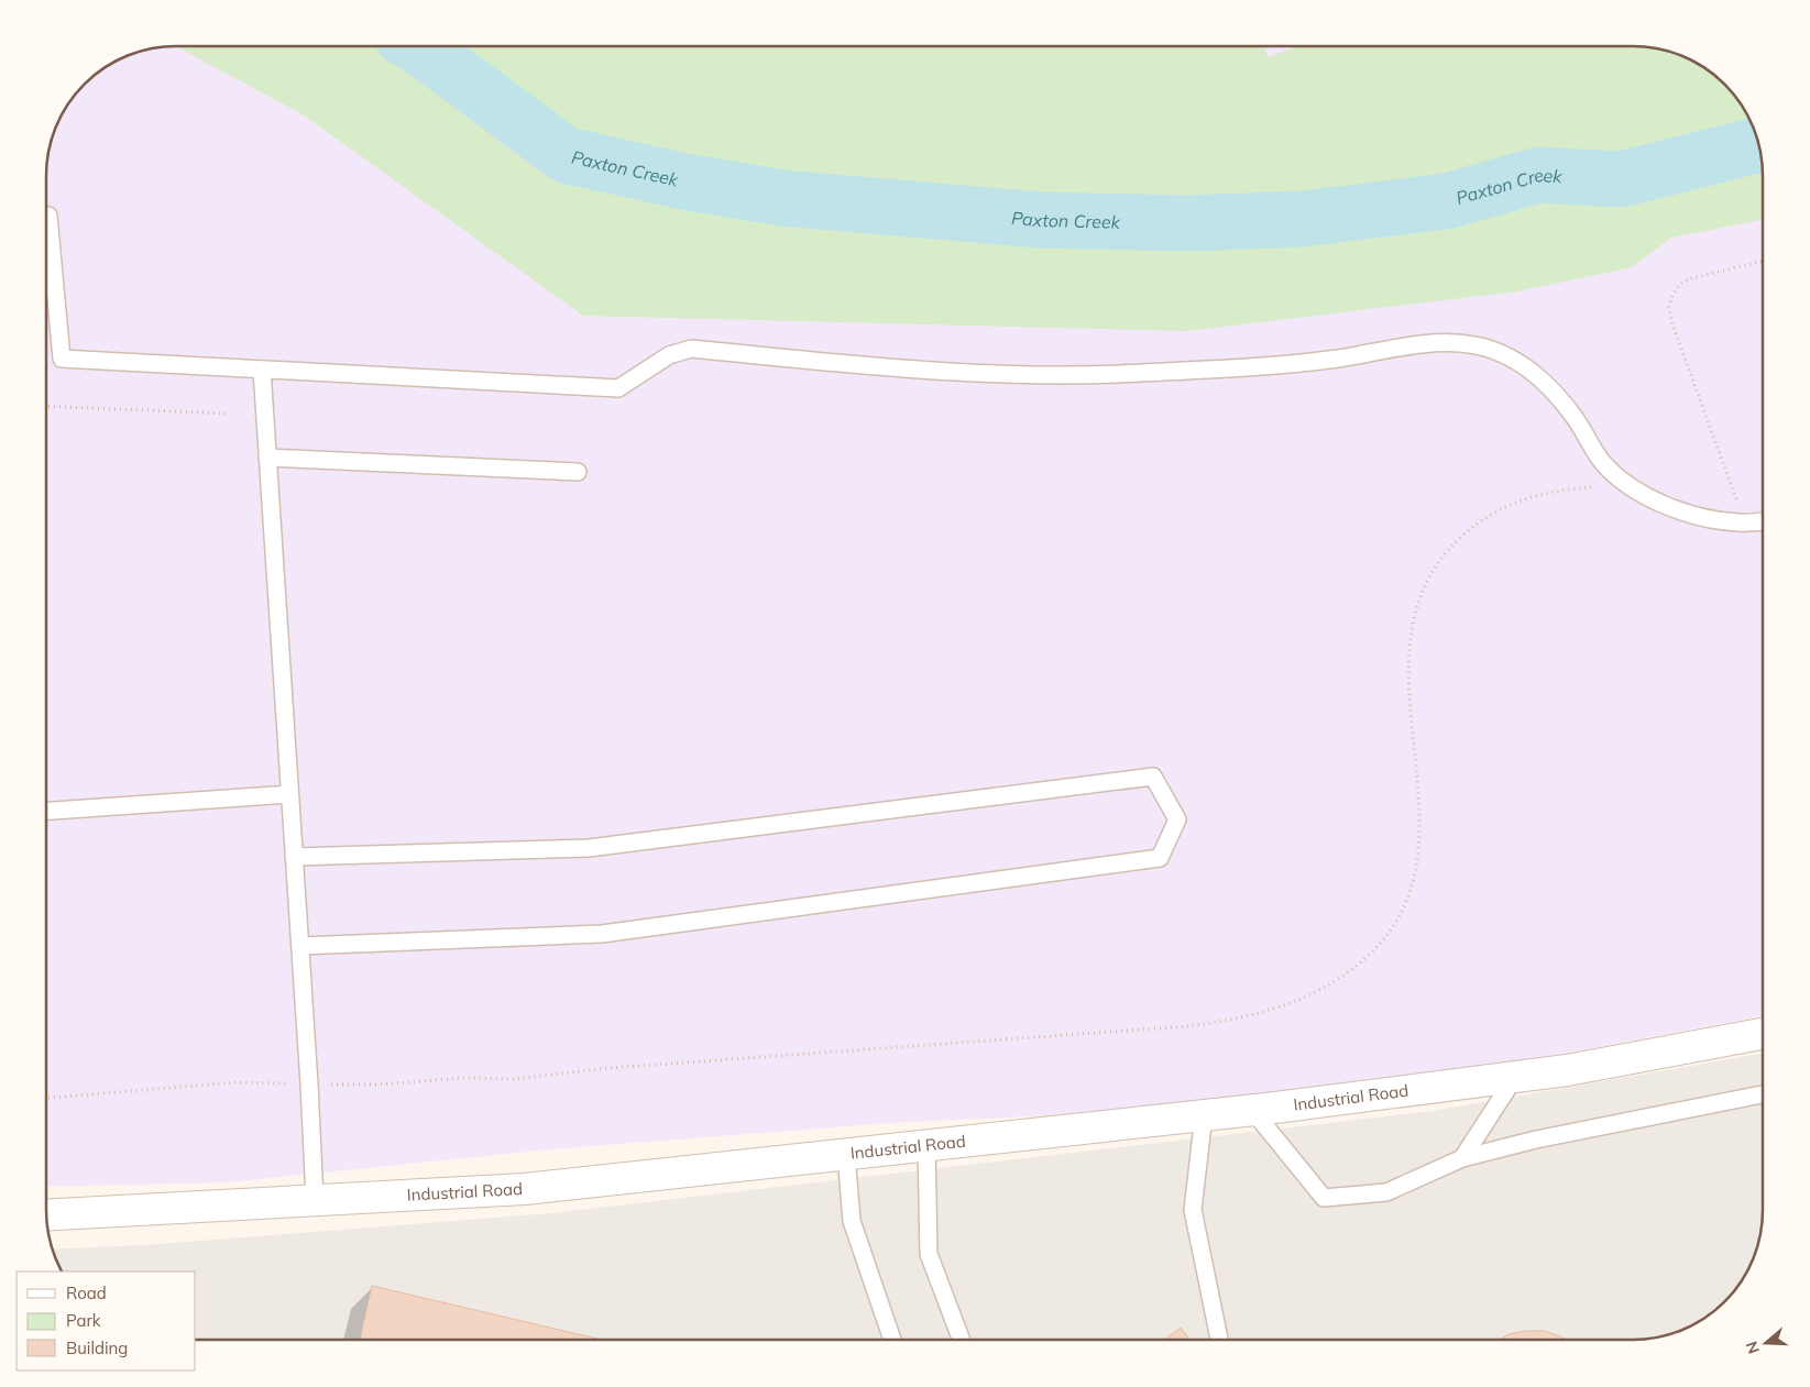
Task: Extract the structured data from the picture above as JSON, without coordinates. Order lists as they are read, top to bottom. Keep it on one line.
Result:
{"streets":{"street":["Industrial Road"]},"water":["Paxton Creek"],"legend":["Road","Park","Building"],"north":"left"}
